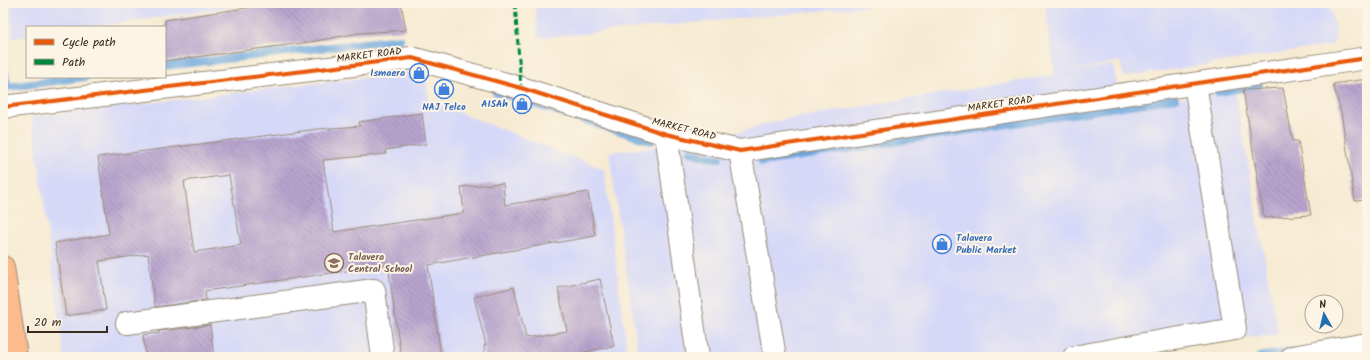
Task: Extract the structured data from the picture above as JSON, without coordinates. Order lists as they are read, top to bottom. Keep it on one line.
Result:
{"streets":{"street":["MARKET ROAD"]},"places":{"shop":["Ismaera","NAJ Telco","AISAh","Talavera Public Market"],"school or university":["Talavera Central School"]},"legend":["Cycle path","Path"],"scale_bar":"20 m","north":"top"}
